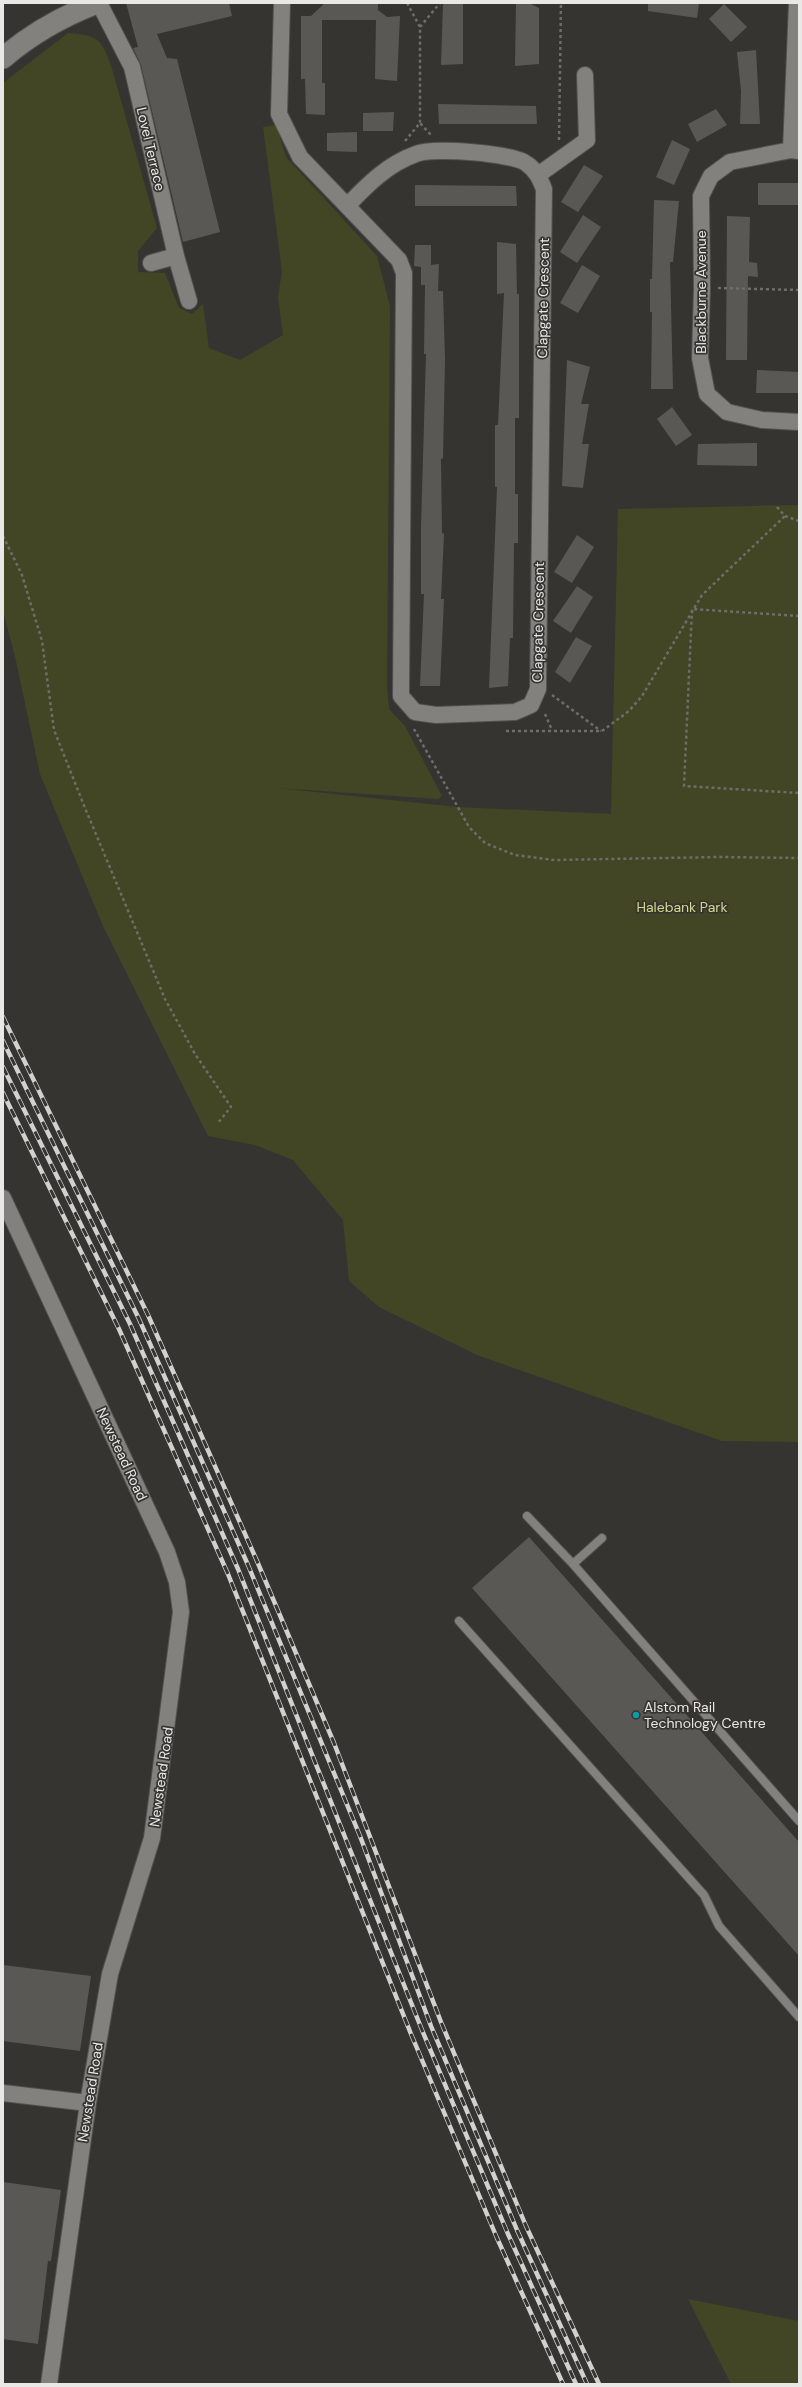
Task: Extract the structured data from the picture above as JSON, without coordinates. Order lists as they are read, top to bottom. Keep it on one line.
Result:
{"streets":{"street":["Lovel Terrace","Blackburne Avenue","Clapgate Crescent","Newstead Road"]},"parks":["Halebank Park"],"places":["Alstom Rail Technology Centre"]}
